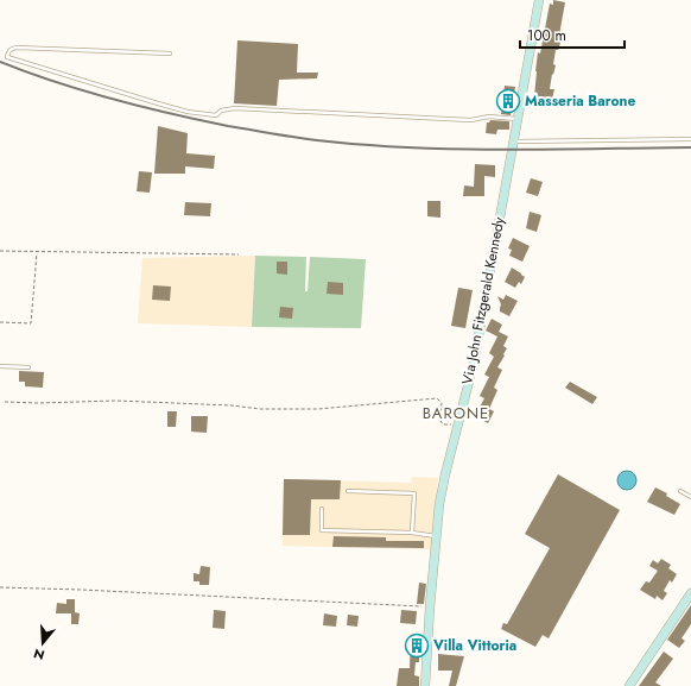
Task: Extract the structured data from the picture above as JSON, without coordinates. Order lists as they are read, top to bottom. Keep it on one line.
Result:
{"streets":{"street":["Via John Fitzgerald Kennedy"]},"districts":["BARONE"],"places":{"building":["Masseria Barone","Villa Vittoria"]},"scale_bar":"100 m","north":"bottom"}
